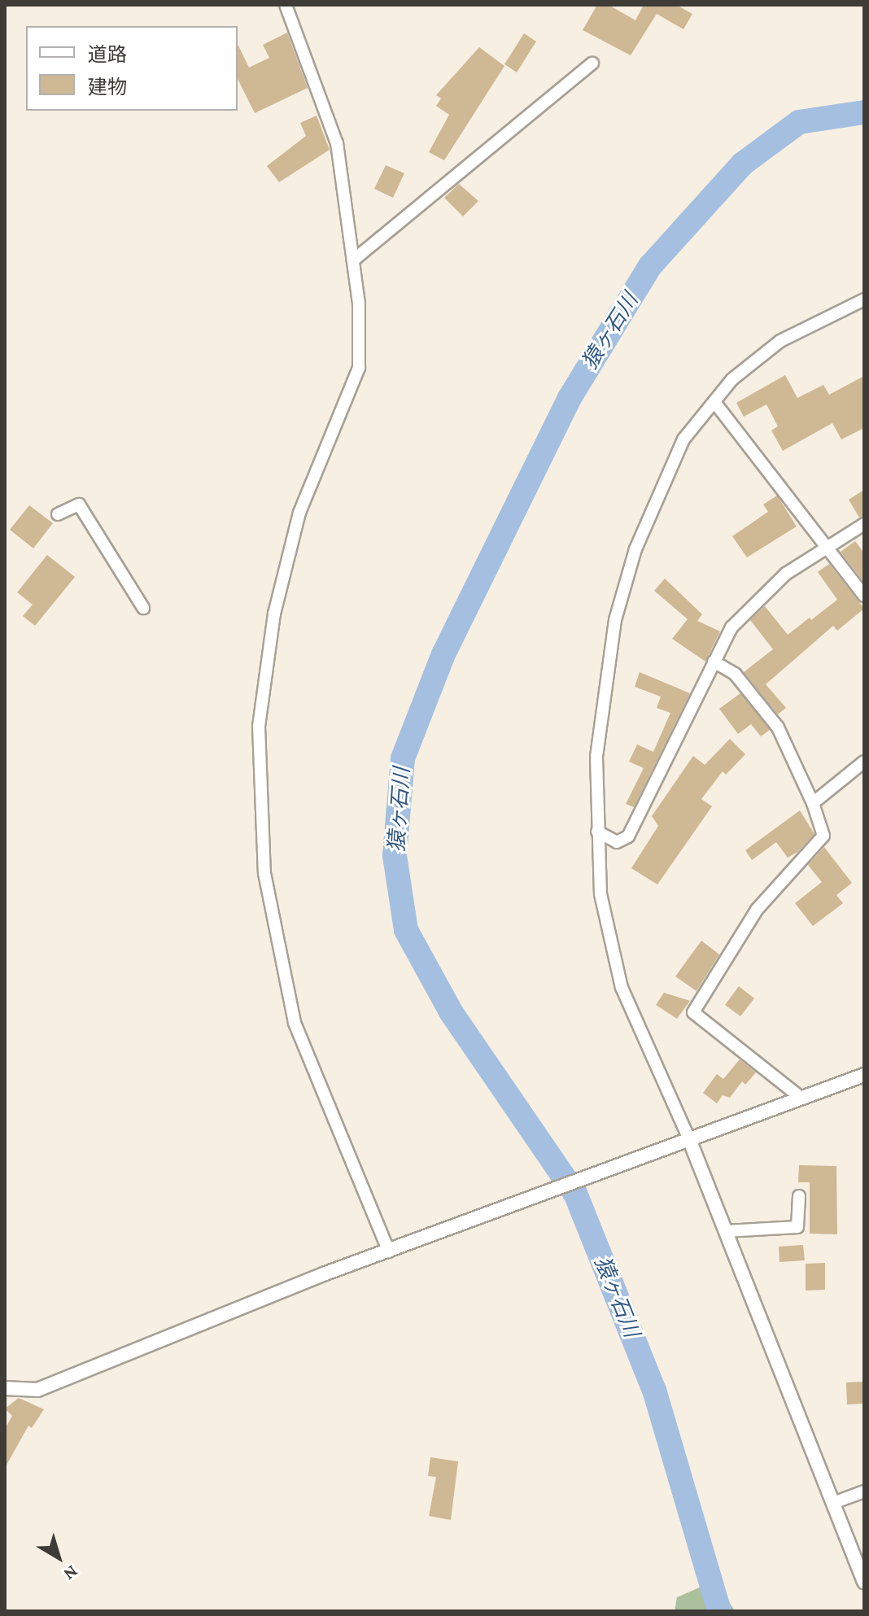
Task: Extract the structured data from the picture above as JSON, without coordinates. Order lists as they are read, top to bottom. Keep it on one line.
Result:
{"water":["猿ヶ石川"],"legend":["道路","建物"],"north":"bottom right"}
